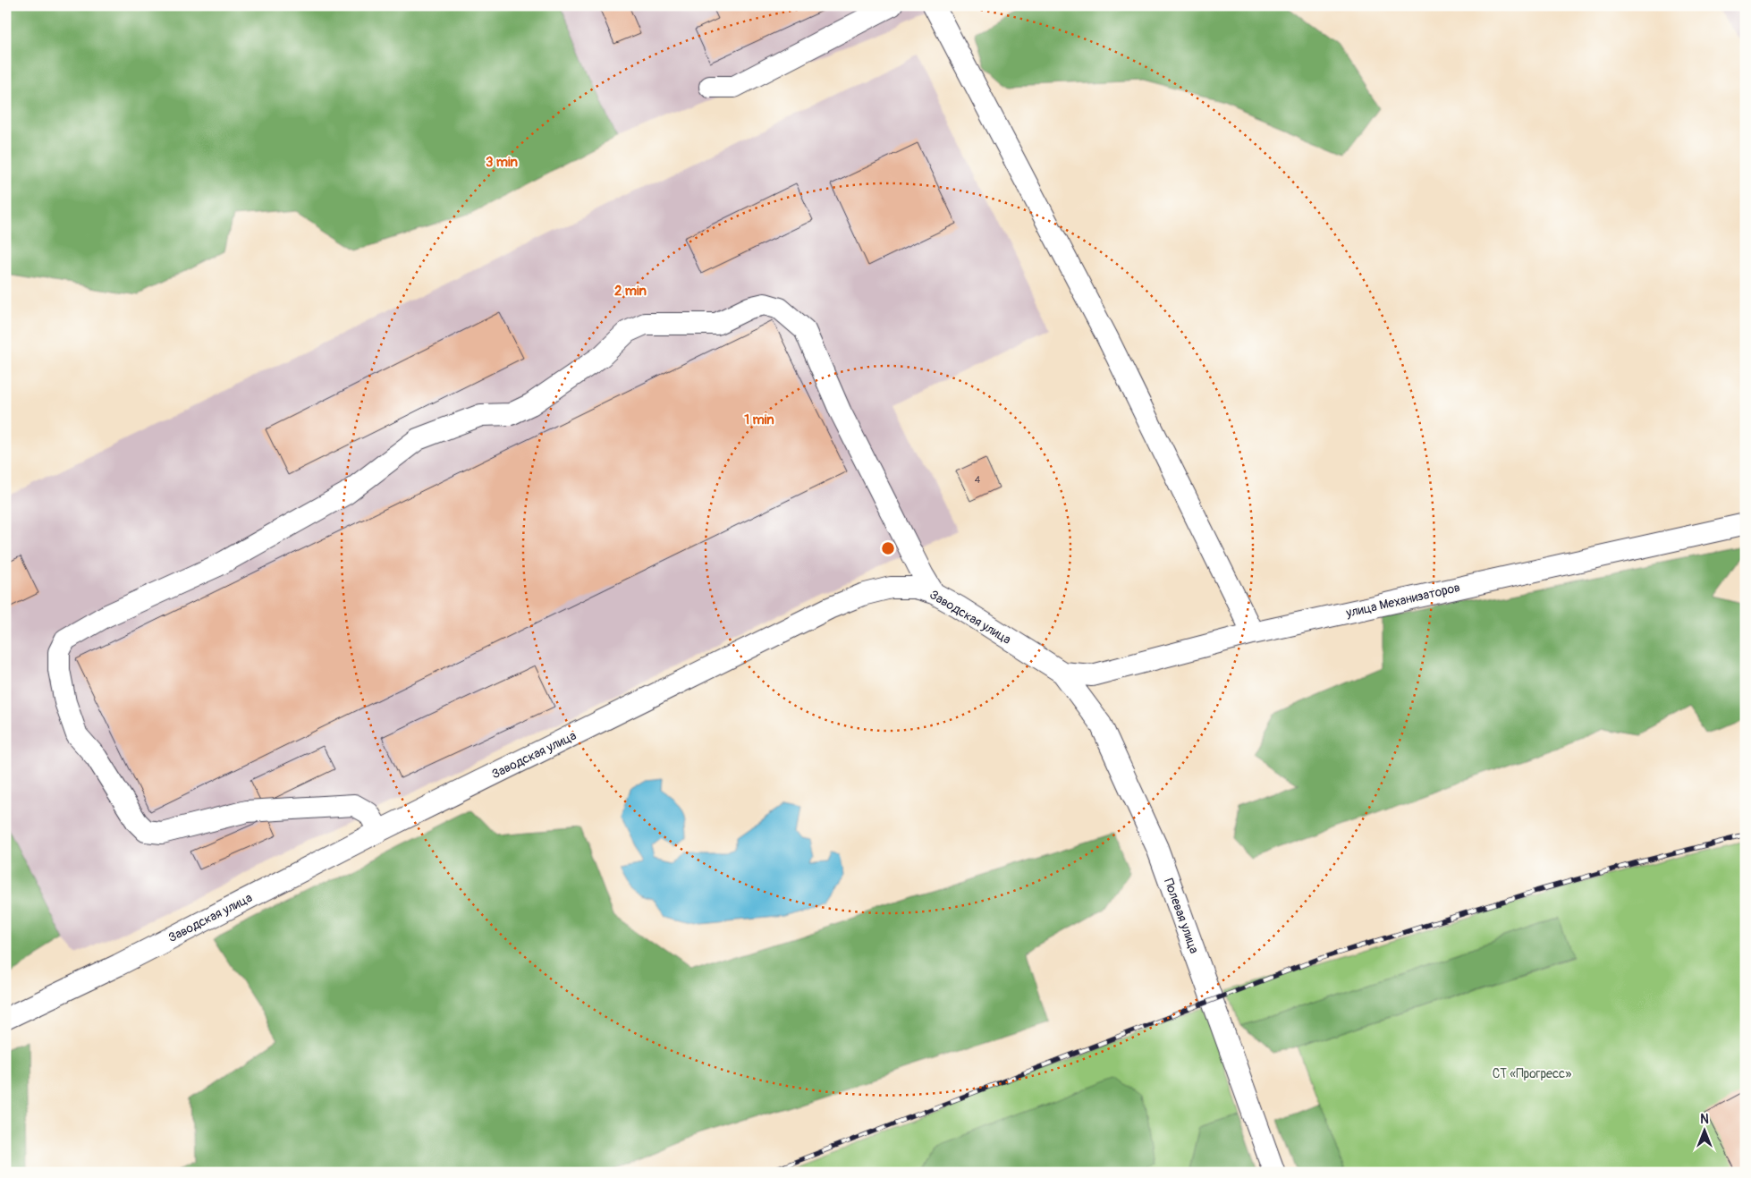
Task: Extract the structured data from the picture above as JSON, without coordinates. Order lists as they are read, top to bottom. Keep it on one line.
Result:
{"streets":{"street":["улица Механизаторов","Заводская улица","Полевая улица"]},"crossings":[["улица Механизаторов","Заводская улица"],["улица Механизаторов","Полевая улица"],["Заводская улица","Полевая улица"]],"parks":["СТ «Прогресс»"],"house_numbers":["4"],"north":"top","rings":["3 min","2 min","1 min"]}
